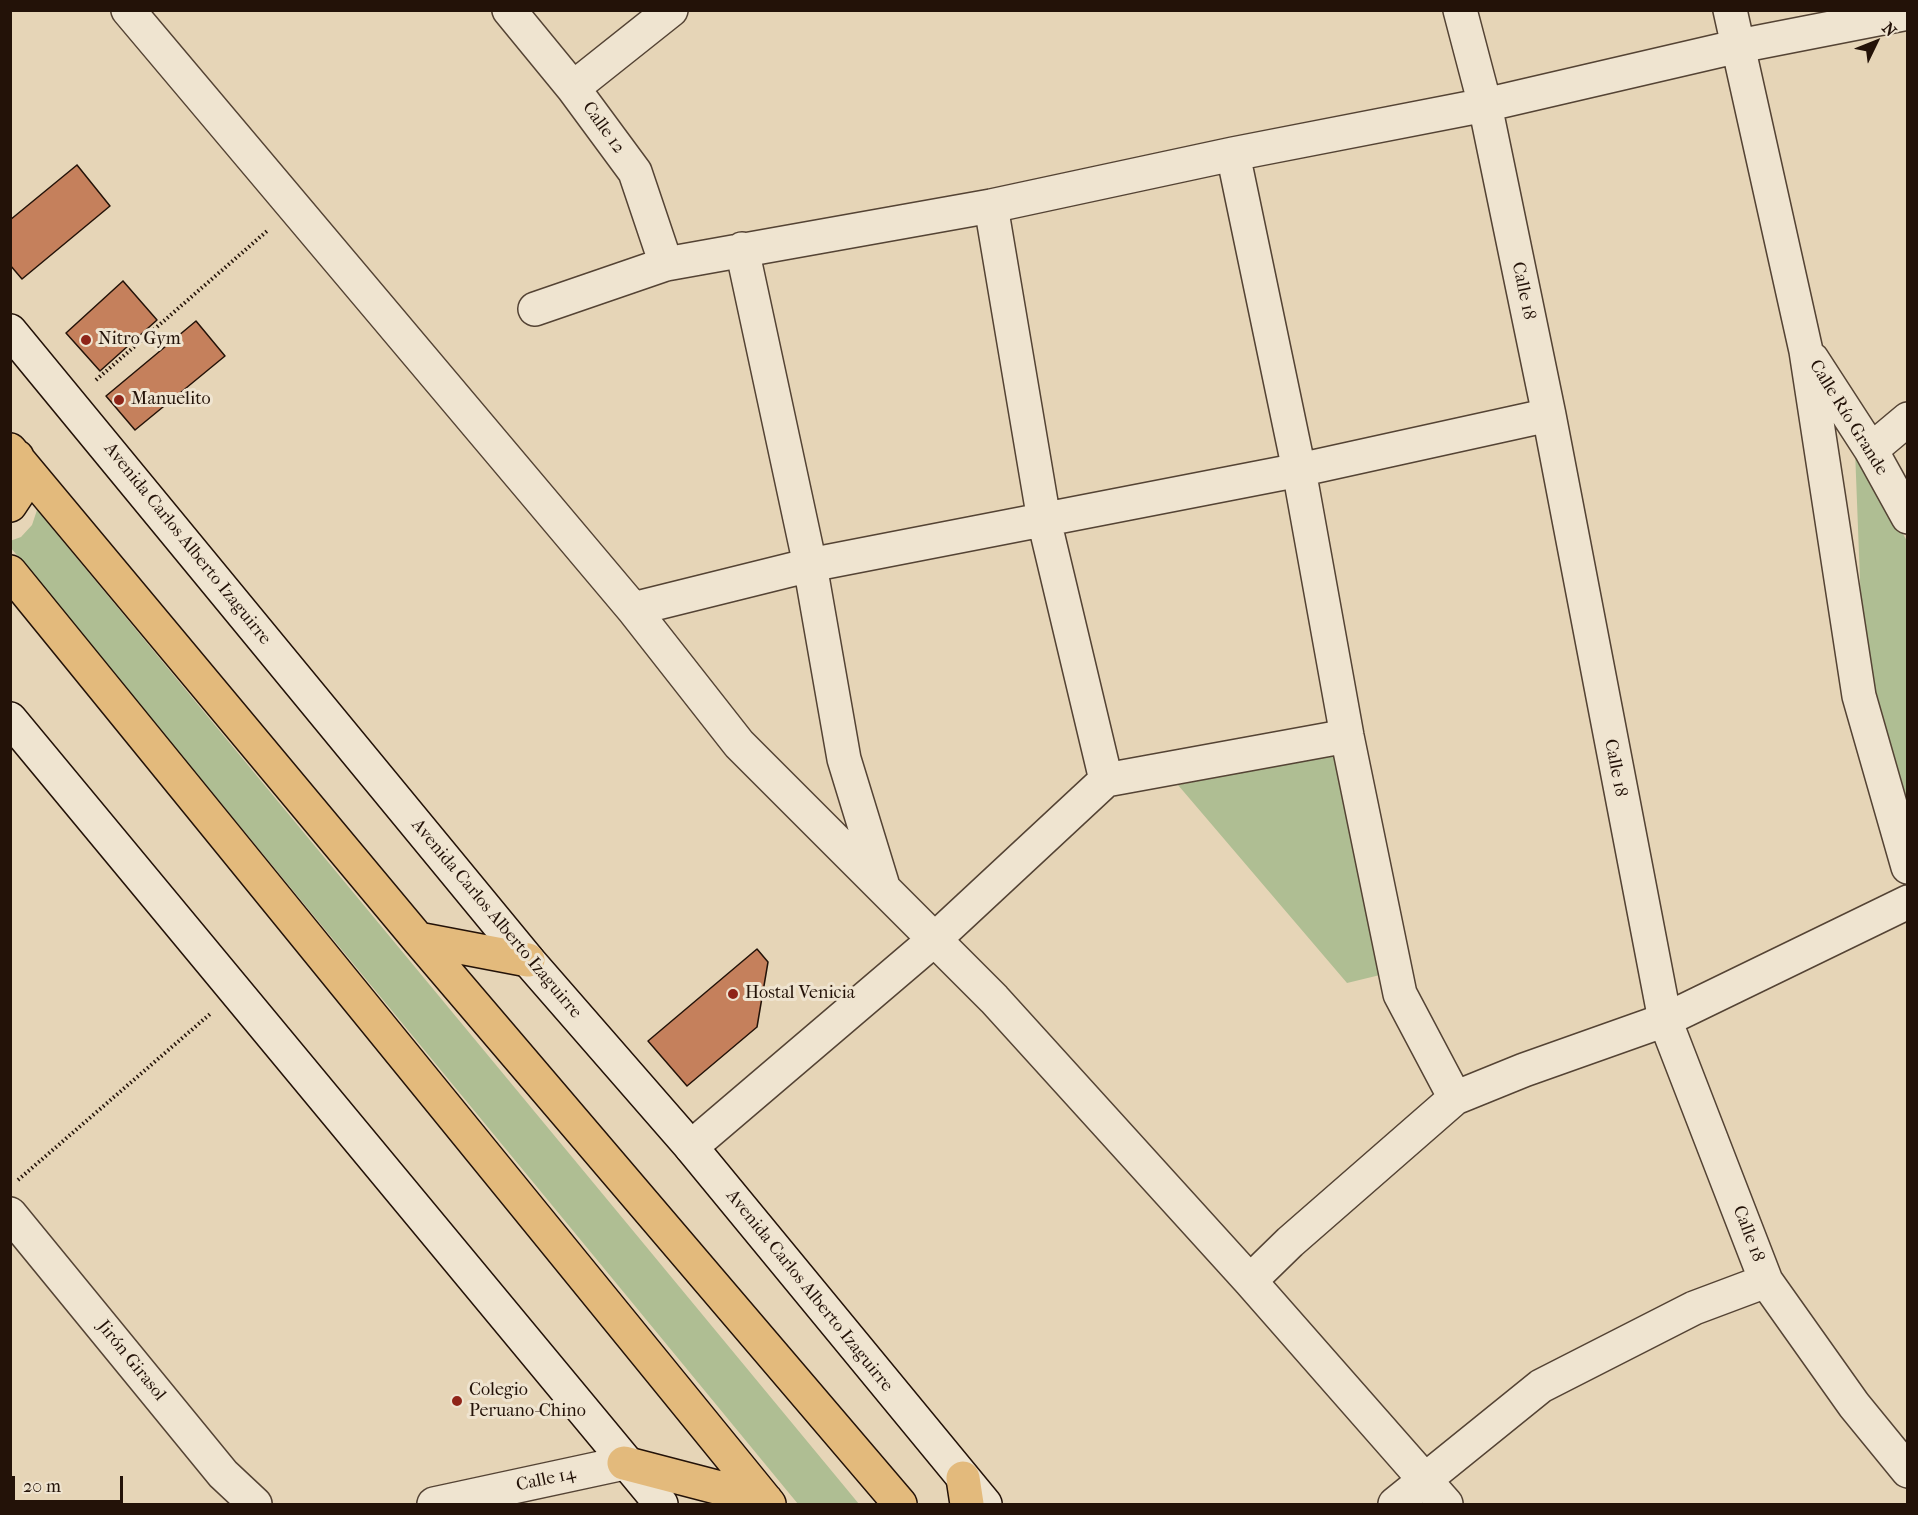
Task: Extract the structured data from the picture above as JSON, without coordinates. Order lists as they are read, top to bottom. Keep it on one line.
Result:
{"streets":{"street":["Calle 12","Calle 18","Calle Río Grande","Avenida Carlos Alberto Izaguirre","Jirón Girasol","Calle 14"]},"places":["Nitro Gym","Manuelito","Hostal Venicia","Colegio Peruano-Chino"],"scale_bar":"20 m","north":"top right"}
